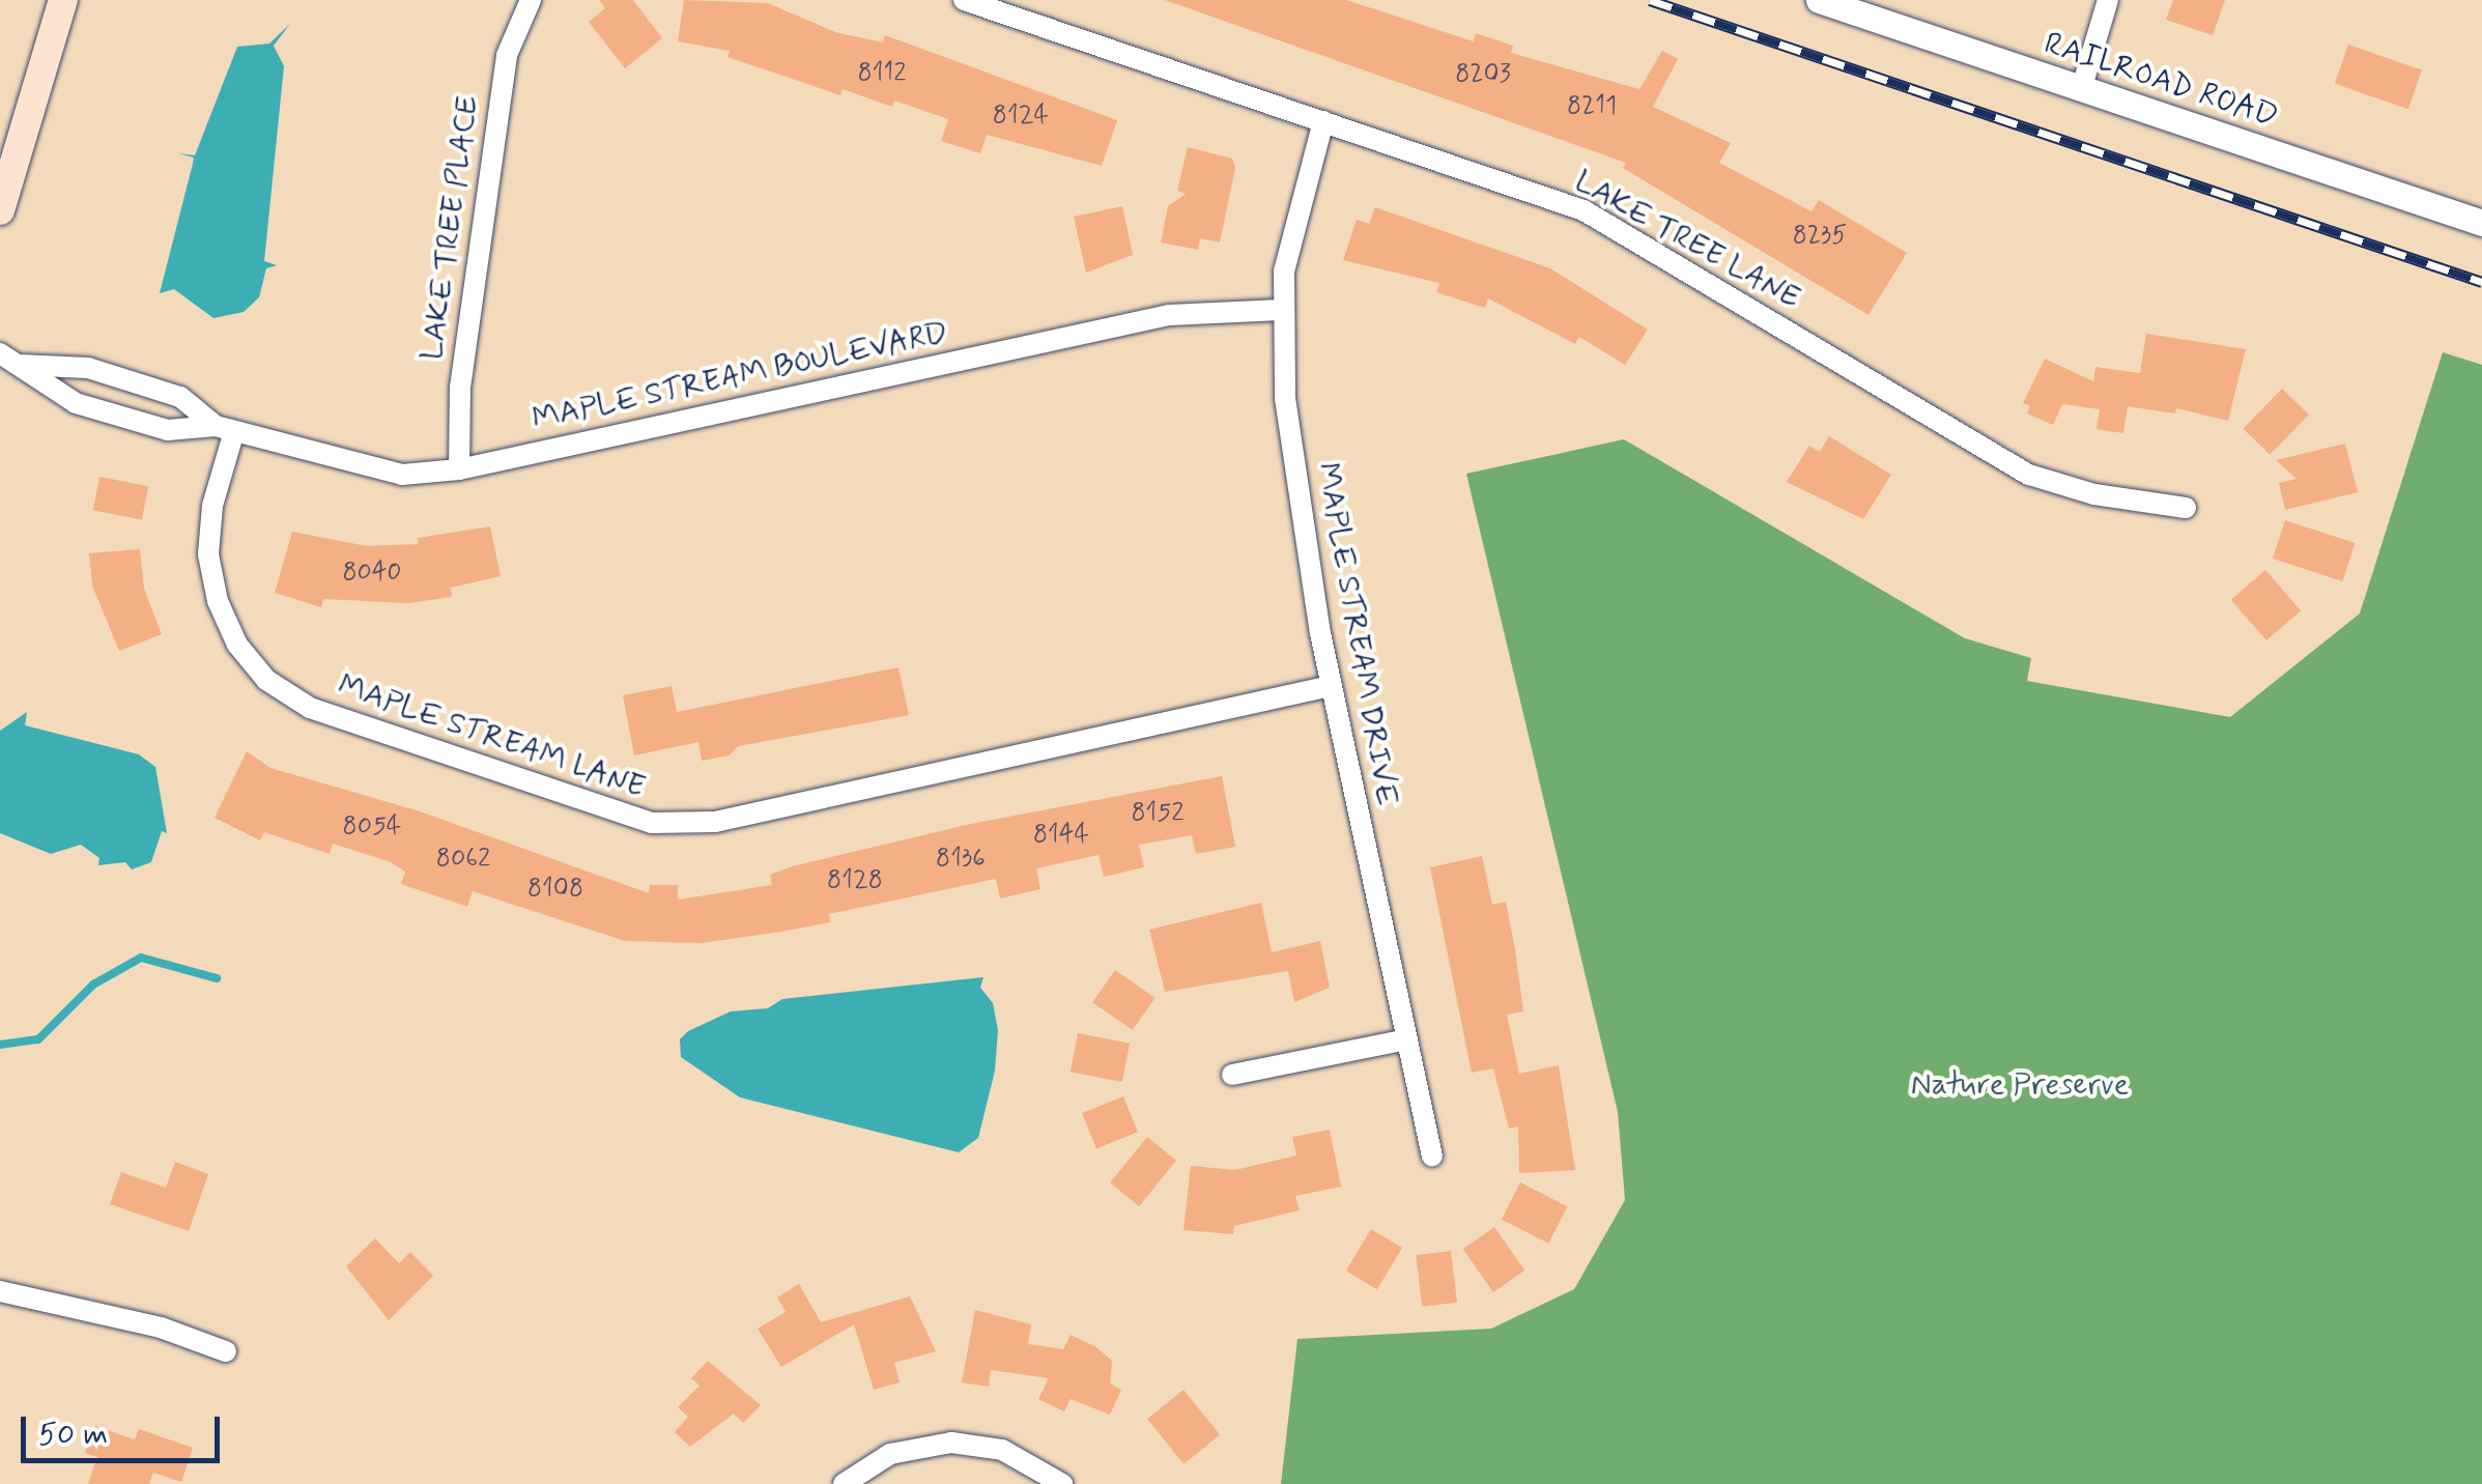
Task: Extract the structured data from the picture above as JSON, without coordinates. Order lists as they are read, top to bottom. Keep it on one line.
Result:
{"streets":{"street":["RAILROAD ROAD","LAKE TREE PLACE","LAKE TREE LANE","MAPLE STREAM BOULEVARD","MAPLE STREAM DRIVE","MAPLE STREAM LANE"]},"crossings":[["LAKE TREE PLACE","MAPLE STREAM BOULEVARD"],["LAKE TREE LANE","MAPLE STREAM DRIVE"],["MAPLE STREAM BOULEVARD","MAPLE STREAM DRIVE"],["MAPLE STREAM BOULEVARD","MAPLE STREAM LANE"],["MAPLE STREAM DRIVE","MAPLE STREAM LANE"]],"parks":["Nature Preserve"],"house_numbers":["8112","8203","8211","8124","8235","8040","8152","8054","8144","8062","8136","8128","8108"],"scale_bar":"50 m"}
